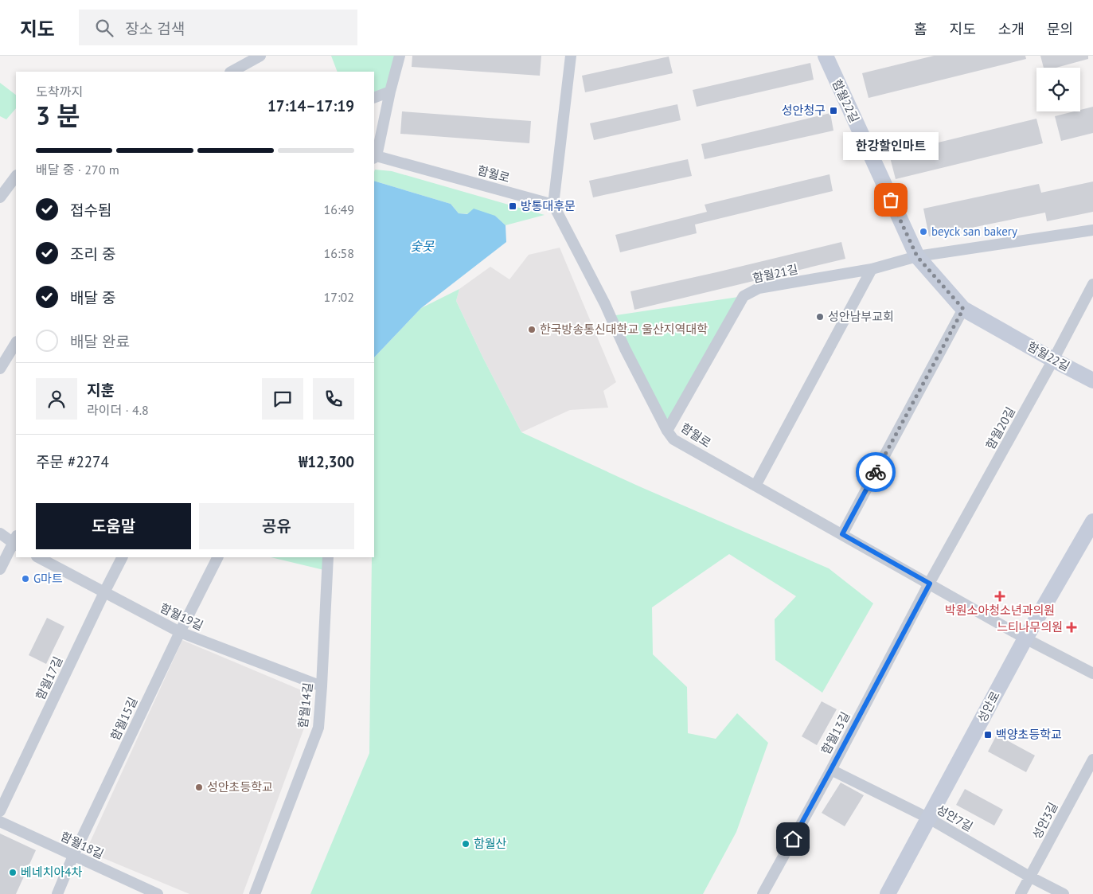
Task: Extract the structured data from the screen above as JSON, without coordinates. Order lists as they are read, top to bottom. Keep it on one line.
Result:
{"streets":{"street":["함월22길","함월로","함월21길","함월20길","함월19길","함월17길","함월14길","성안로","함월15길","함월13길","성안7길","성안3길","함월18길"]},"crossings":[["함월22길","함월21길"],["함월22길","함월20길"],["함월로","함월21길"],["함월로","함월20길"],["함월로","성안로"],["함월로","함월13길"],["함월20길","함월13길"],["함월19길","함월17길"],["함월19길","함월14길"],["함월19길","함월15길"],["성안로","성안7길"],["함월15길","함월18길"],["함월13길","성안7길"],["성안7길","성안3길"]],"water":["숯못"],"places":{"transit":["성안청구","방통대후문","백양초등학교"],"other":["한강할인마트","beyck san bakery","성안남부교회","한국방송통신대학교 울산지역대학","G마트","성안초등학교","함월산","베네치아4차"],"health":["박원소아청소년과의원","느티나무의원"]},"page":{"header":"지도","search":"장소 검색","nav":["홈","지도","소개","문의"],"heading":["3 분","도착까지","17:14–17:19"],"panel":["지훈","라이더 · 4.8","주문 #2274","₩12,300"],"bubble":"한강할인마트","bar":"배달 중 · 270 m","list":[["접수됨","16:49"],["조리 중","16:58"],["배달 중","17:02"],"배달 완료"],"buttons":["도움말","공유"]}}
